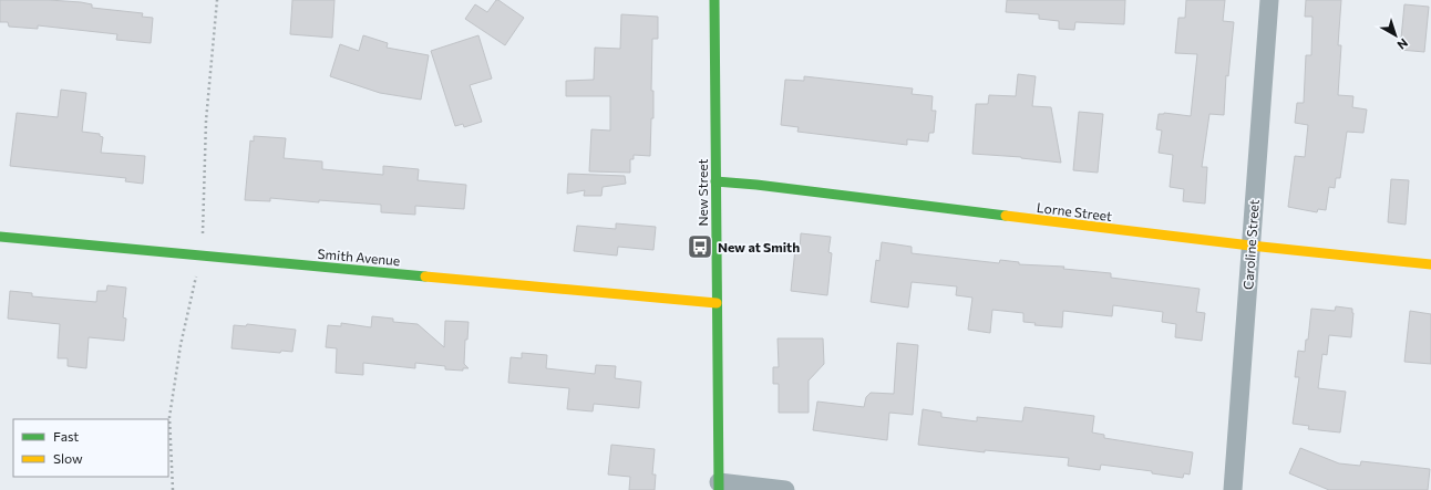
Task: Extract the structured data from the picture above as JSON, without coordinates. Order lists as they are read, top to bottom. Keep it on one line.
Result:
{"streets":{"street":["New Street","Lorne Street","Caroline Street","Smith Avenue"]},"crossings":[["New Street","Lorne Street"],["New Street","Smith Avenue"],["Lorne Street","Caroline Street"]],"places":{"bus stop":["New at Smith"]},"legend":["Fast","Slow"],"north":"bottom right"}
